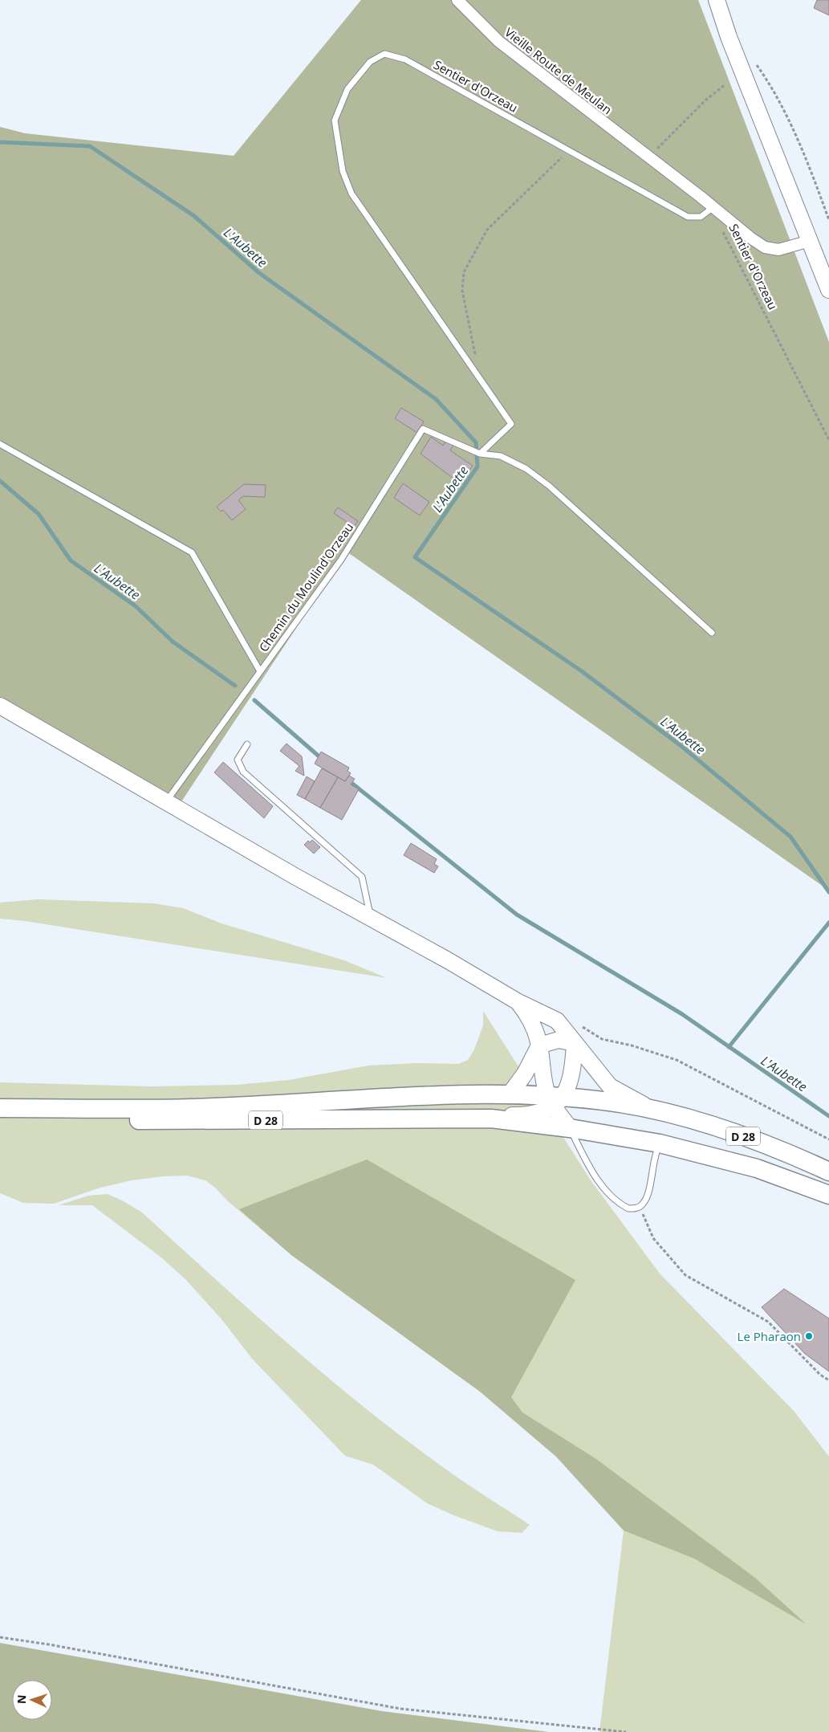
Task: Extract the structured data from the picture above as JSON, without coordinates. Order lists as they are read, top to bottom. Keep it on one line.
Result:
{"streets":{"main road":["D 28"],"street":["Vieille Route de Meulan"],"lane":["Sentier d'Orzeau","Chemin du Moulind'Orzeau"]},"crossings":[["Vieille Route de Meulan","Sentier d'Orzeau"],["Sentier d'Orzeau","Chemin du Moulind'Orzeau"]],"water":["L'Aubette"],"places":["Le Pharaon"],"north":"left"}
